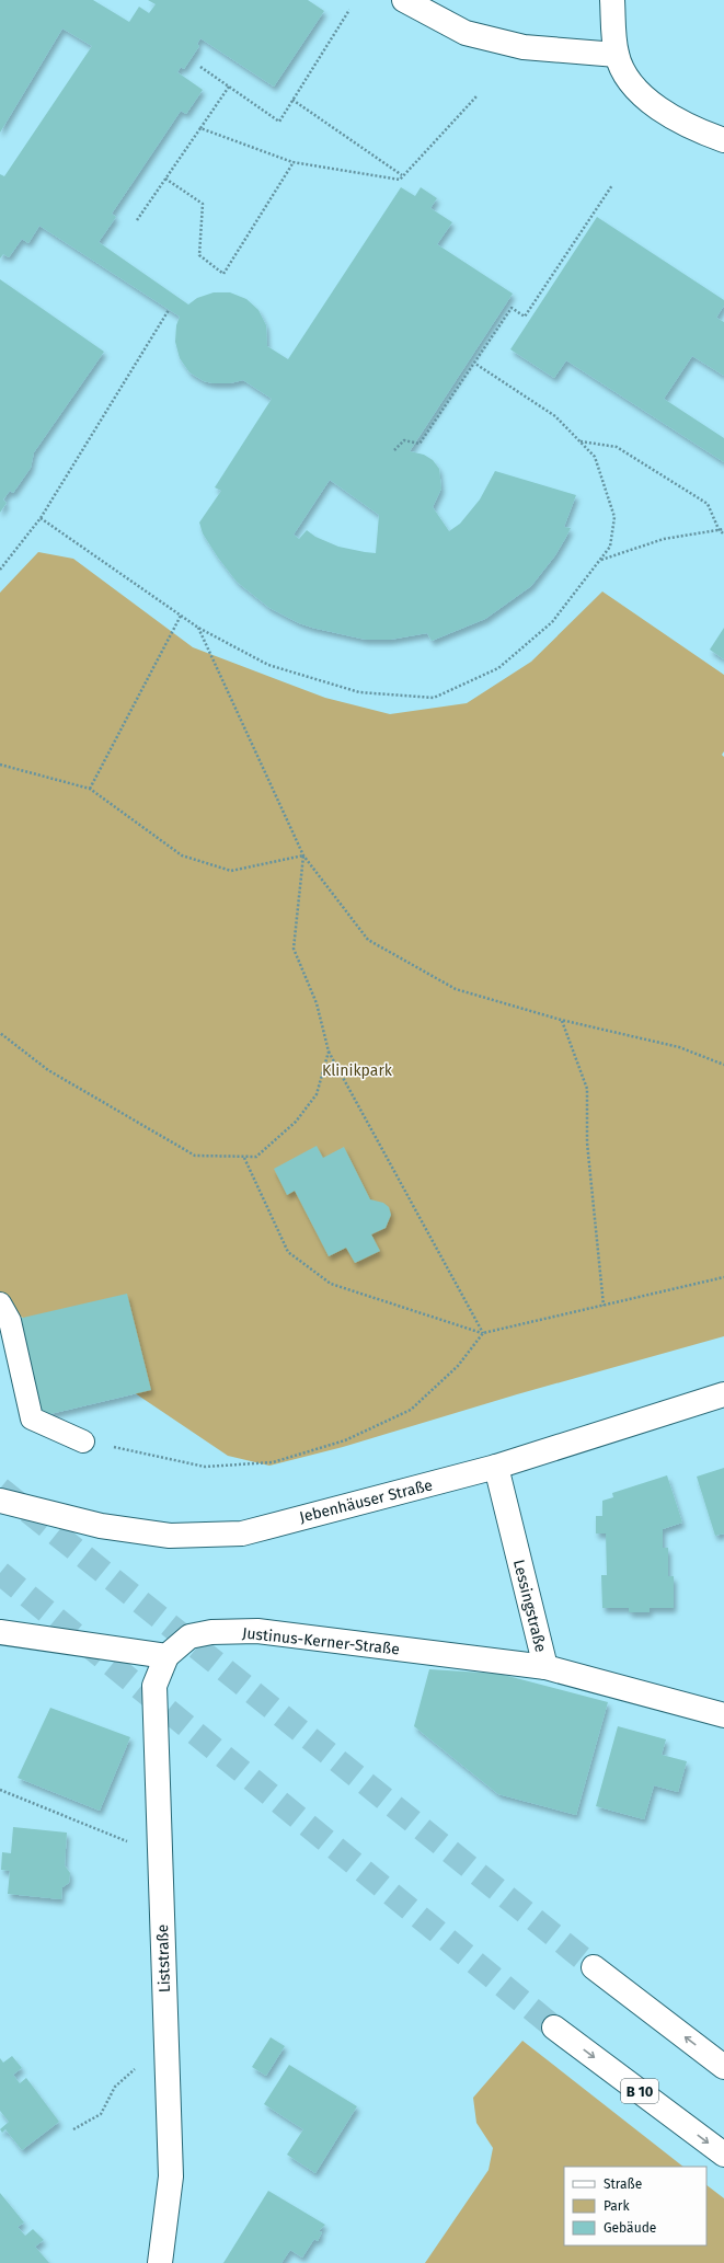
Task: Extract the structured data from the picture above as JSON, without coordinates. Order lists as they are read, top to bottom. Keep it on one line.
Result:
{"streets":{"main road":["Jebenhäuser Straße","Lessingstraße","Justinus-Kerner-Straße","Liststraße","B 10"]},"crossings":[["Jebenhäuser Straße","Lessingstraße"],["Lessingstraße","Justinus-Kerner-Straße"],["Justinus-Kerner-Straße","Liststraße"]],"parks":["Klinikpark"],"legend":["Straße","Park","Gebäude"]}
